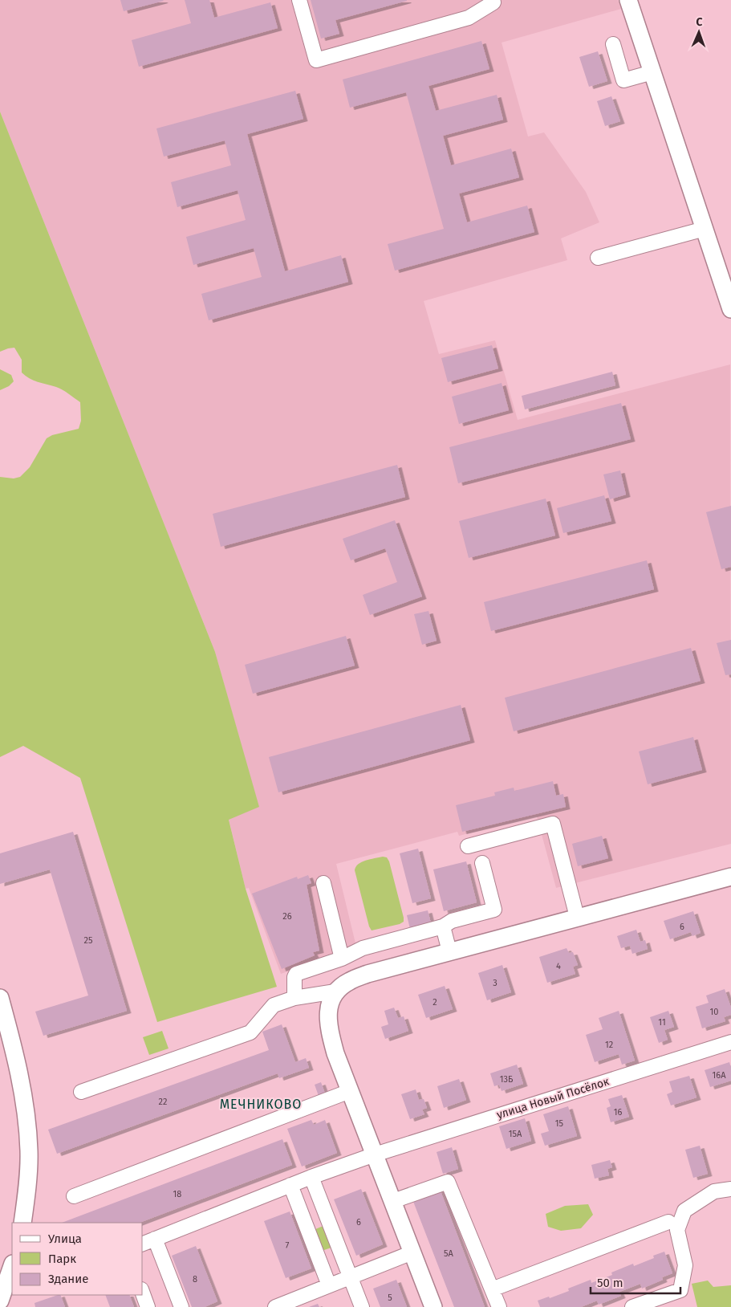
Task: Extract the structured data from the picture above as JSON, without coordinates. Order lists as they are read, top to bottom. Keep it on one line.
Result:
{"streets":{"street":["улица Новый Посёлок"]},"districts":["МЕЧНИКОВО"],"house_numbers":["26","6","25","4","3","2","10","11","12","16А","13Б","22","16","15","15А","18","6","7","5А","8","5"],"legend":["Улица","Парк","Здание"],"scale_bar":"50 m","north":"top"}
